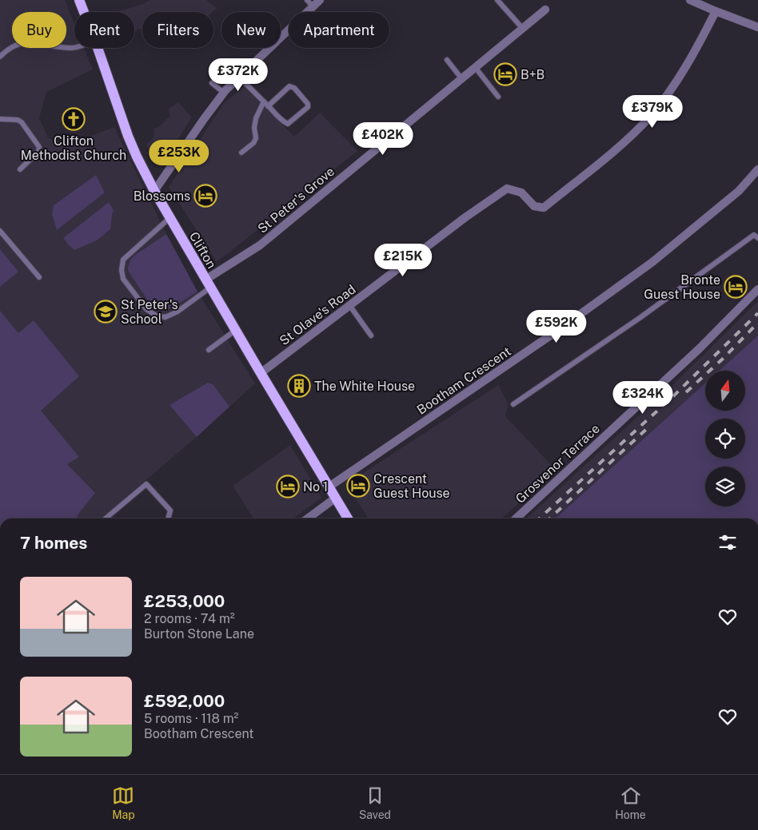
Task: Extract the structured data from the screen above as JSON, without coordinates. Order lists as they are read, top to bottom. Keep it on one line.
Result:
{"streets":{"main road":["Clifton"],"street":["St Peter's Grove","St Olave's Road","Bootham Crescent","Grosvenor Terrace"]},"crossings":[["St Peter's Grove","Clifton"],["Clifton","St Olave's Road"],["Clifton","Bootham Crescent"]],"places":{"hotel":["B+B","Blossoms","Bronte Guest House","Crescent Guest House","No 1"],"church":["Clifton Methodist Church"],"school or university":["St Peter's School"],"building":["The White House"]},"north":"top","page":{"chip":["Buy","Rent","Filters","New","Apartment"],"price":["£372K","£379K","£402K","£253K","£215K","£592K","£324K"],"heading":"7 homes","list":[{"name":"£253,000","note":"2 rooms · 74 m² · Burton Stone Lane"},{"name":"£592,000","note":"5 rooms · 118 m² · Bootham Crescent"}],"tabs":["Map","Saved","Home"]}}
